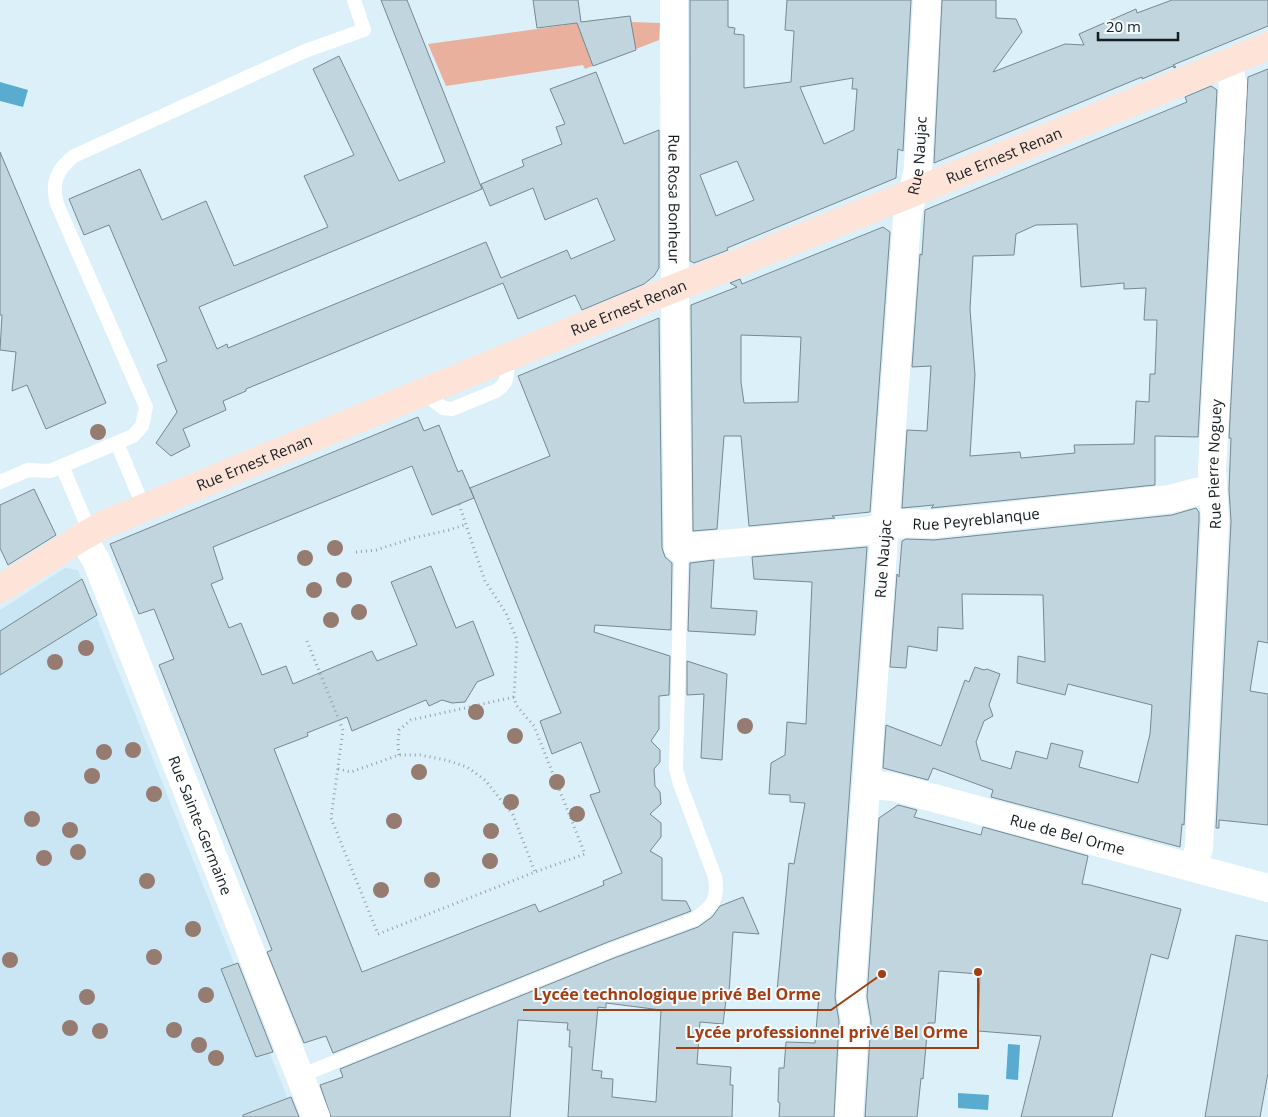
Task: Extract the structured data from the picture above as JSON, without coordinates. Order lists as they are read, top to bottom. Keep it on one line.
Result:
{"streets":{"street":["Rue Naujac","Rue Ernest Renan","Rue Rosa Bonheur","Rue Pierre Noguey","Rue Peyreblanque","Rue Sainte-Germaine","Rue de Bel Orme"]},"crossings":[["Rue Naujac","Rue Ernest Renan"],["Rue Naujac","Rue Peyreblanque"],["Rue Naujac","Rue de Bel Orme"],["Rue Ernest Renan","Rue Rosa Bonheur"],["Rue Ernest Renan","Rue Pierre Noguey"],["Rue Ernest Renan","Rue Sainte-Germaine"],["Rue Rosa Bonheur","Rue Peyreblanque"],["Rue Pierre Noguey","Rue Peyreblanque"],["Rue Pierre Noguey","Rue de Bel Orme"]],"places":["Lycée professionnel privé Bel Orme","Lycée technologique privé Bel Orme"],"scale_bar":"20 m"}
